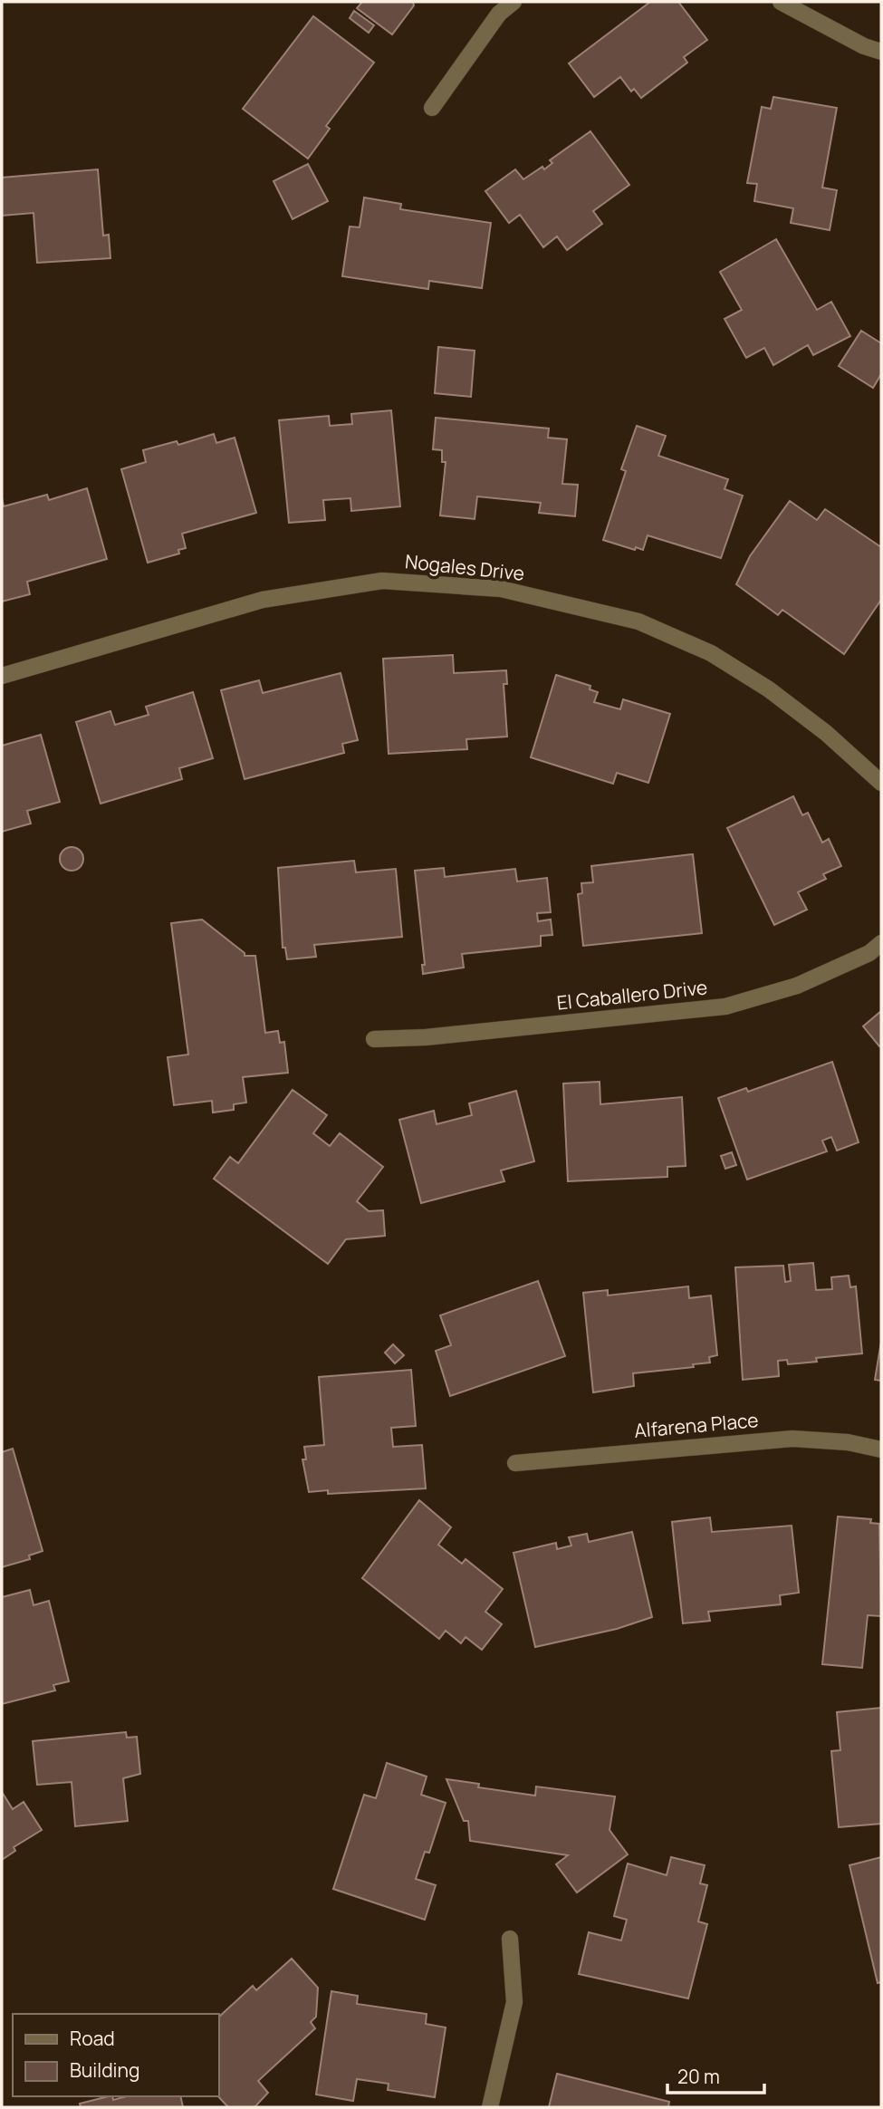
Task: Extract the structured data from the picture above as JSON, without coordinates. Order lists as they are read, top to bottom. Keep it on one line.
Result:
{"streets":{"street":["Nogales Drive","El Caballero Drive","Alfarena Place"]},"legend":["Road","Building"],"scale_bar":"20 m"}
